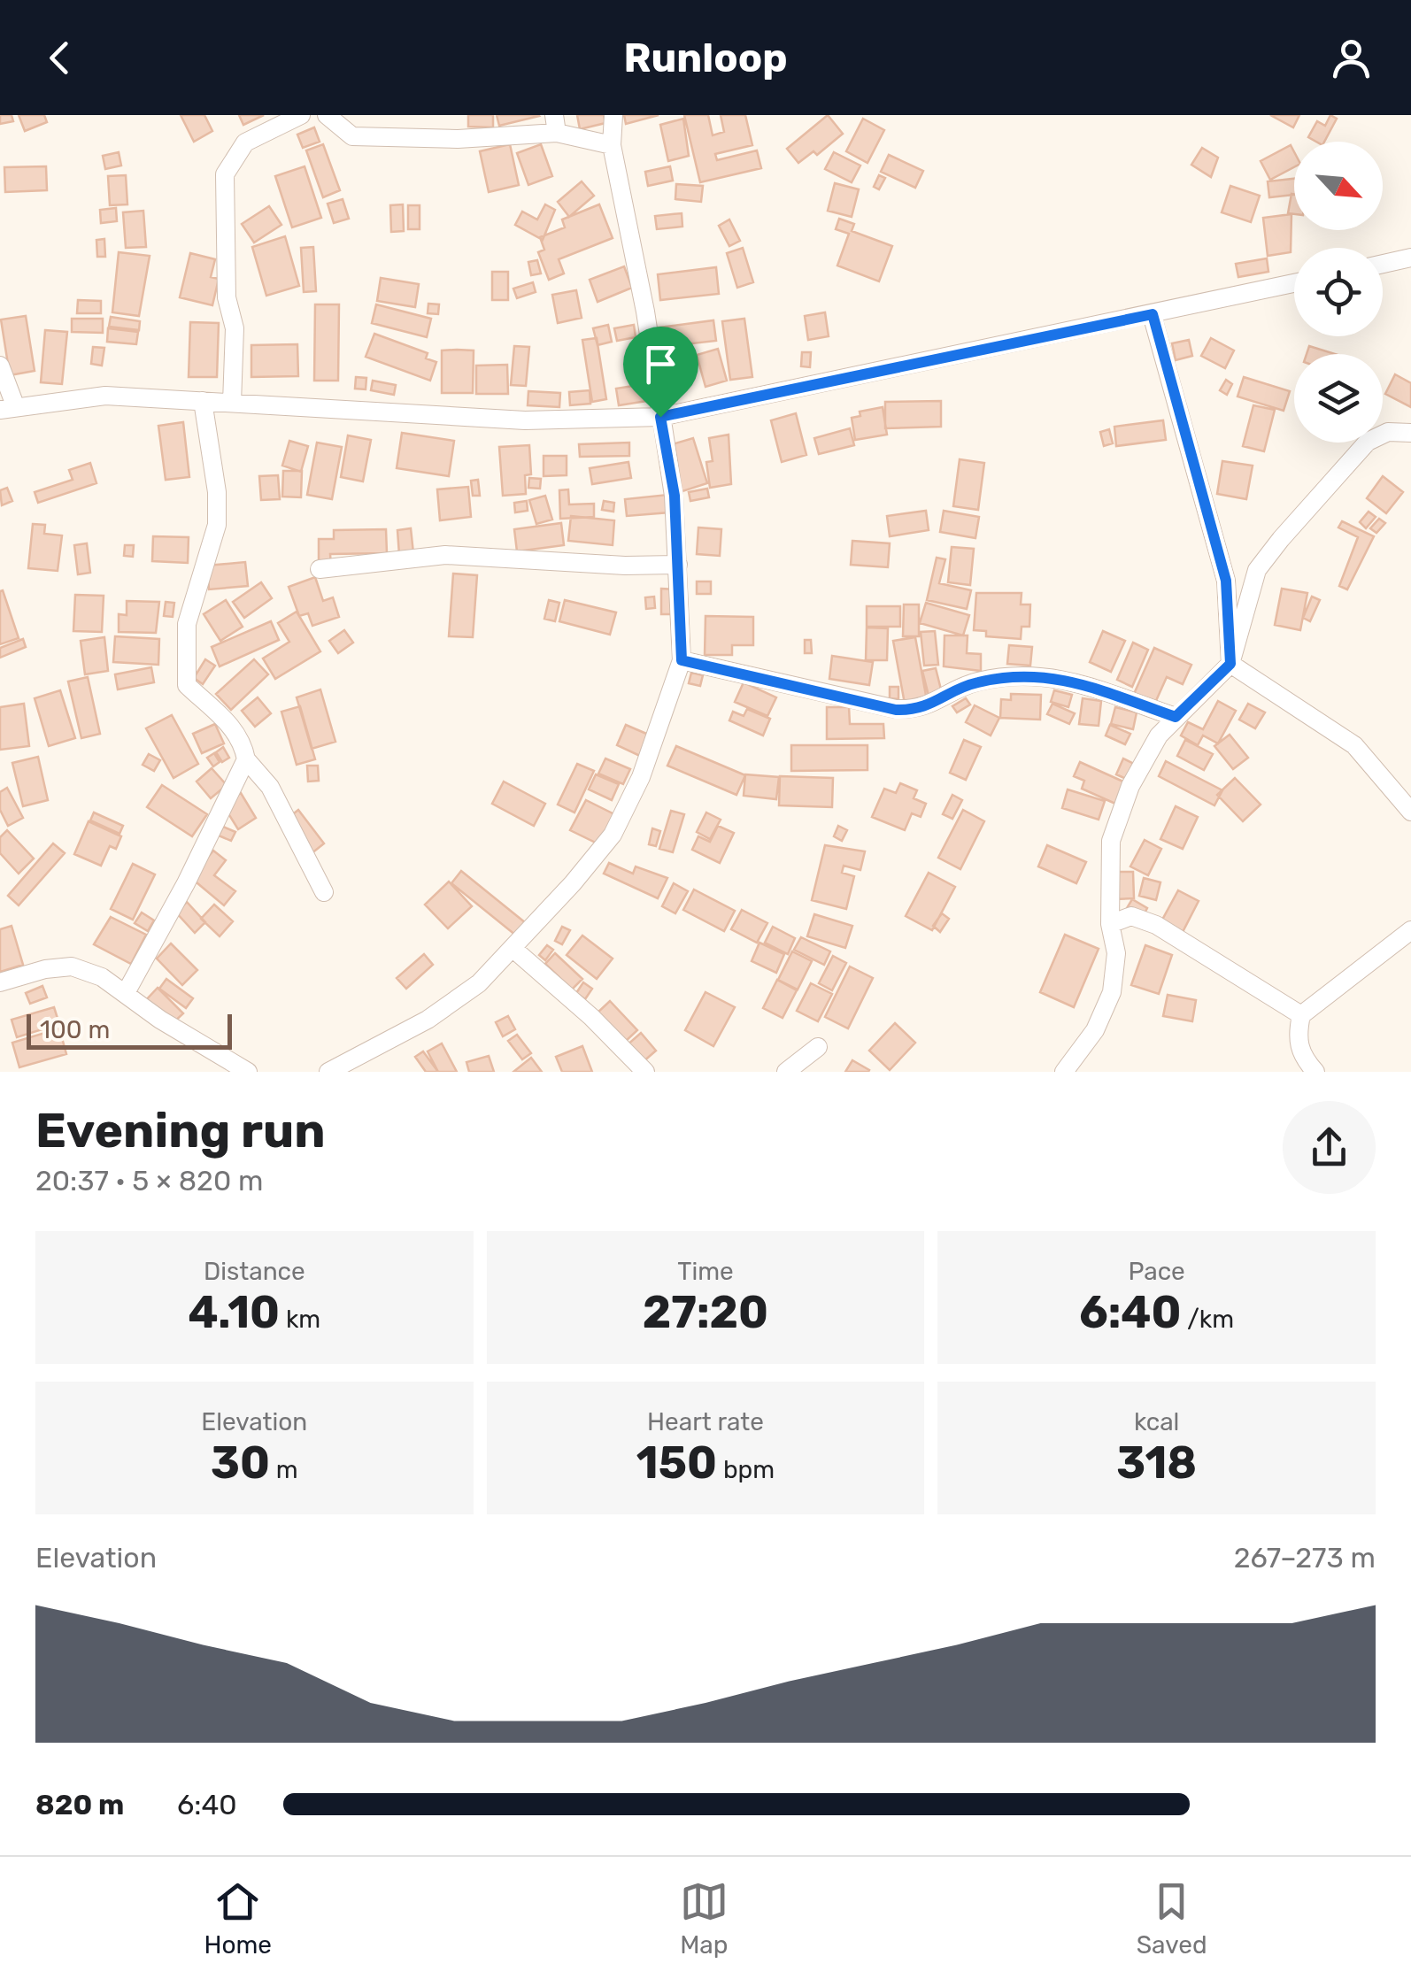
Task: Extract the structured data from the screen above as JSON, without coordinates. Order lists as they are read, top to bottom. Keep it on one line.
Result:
{"scale_bar":"100 m","north":"bottom right","page":{"header":"Runloop","scale":"100 m","heading":["Evening run","20:37 · 5 × 820 m"],"stats":[["Distance","4.10 km"],["Time","27:20"],["Pace","6:40 /km"],["Elevation","30 m"],["Heart rate","150 bpm"],["kcal","318"]],"chart":["Elevation","267–273 m"],"list":[{"name":"820 m","note":"6:40"}],"tabs":["Home","Map","Saved"]}}
